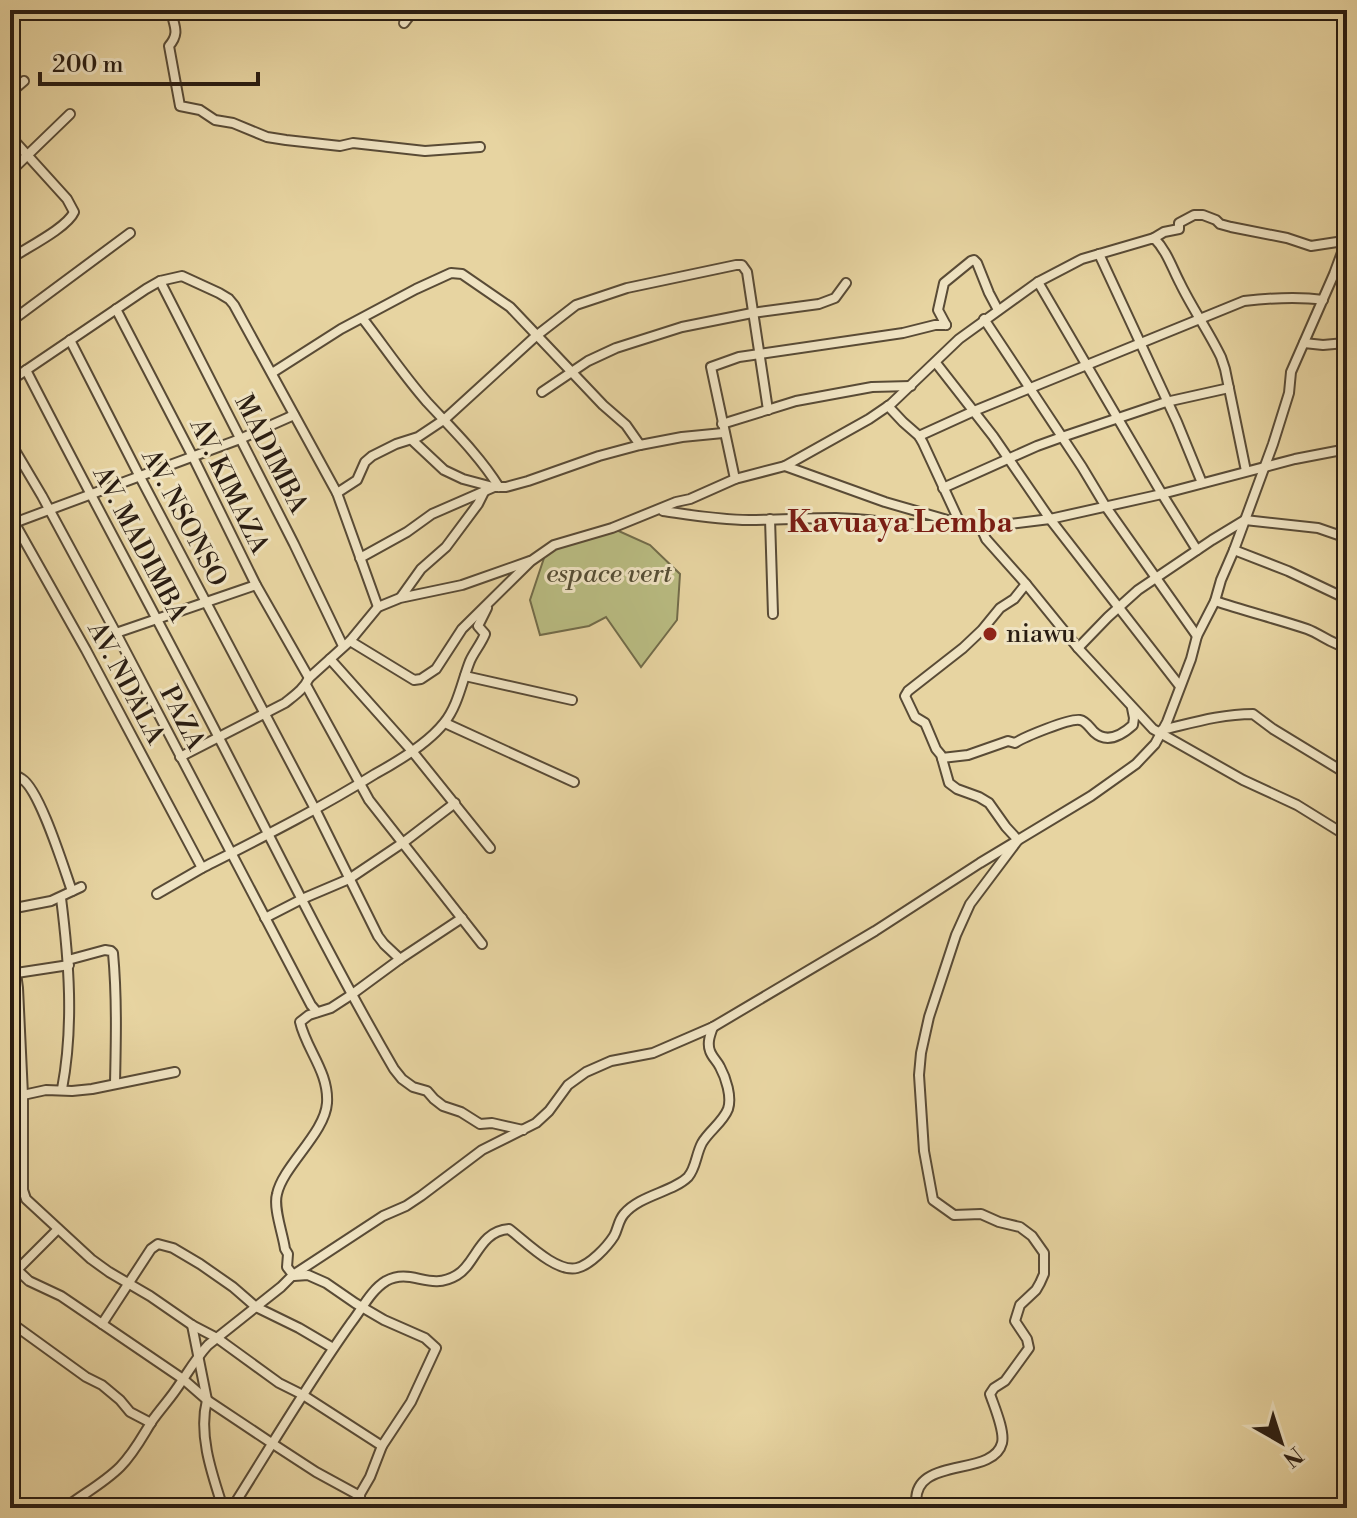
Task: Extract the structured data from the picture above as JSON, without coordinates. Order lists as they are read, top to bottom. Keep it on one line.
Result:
{"streets":{"street":["MADIMBA","AV. KIMAZA","AV. NSONSO","AV. MADIMBA","AV. NDALA","PAZA"]},"districts":["Kavuaya Lemba"],"parks":["espace vert"],"places":["niawu"],"scale_bar":"200 m","north":"bottom right"}
